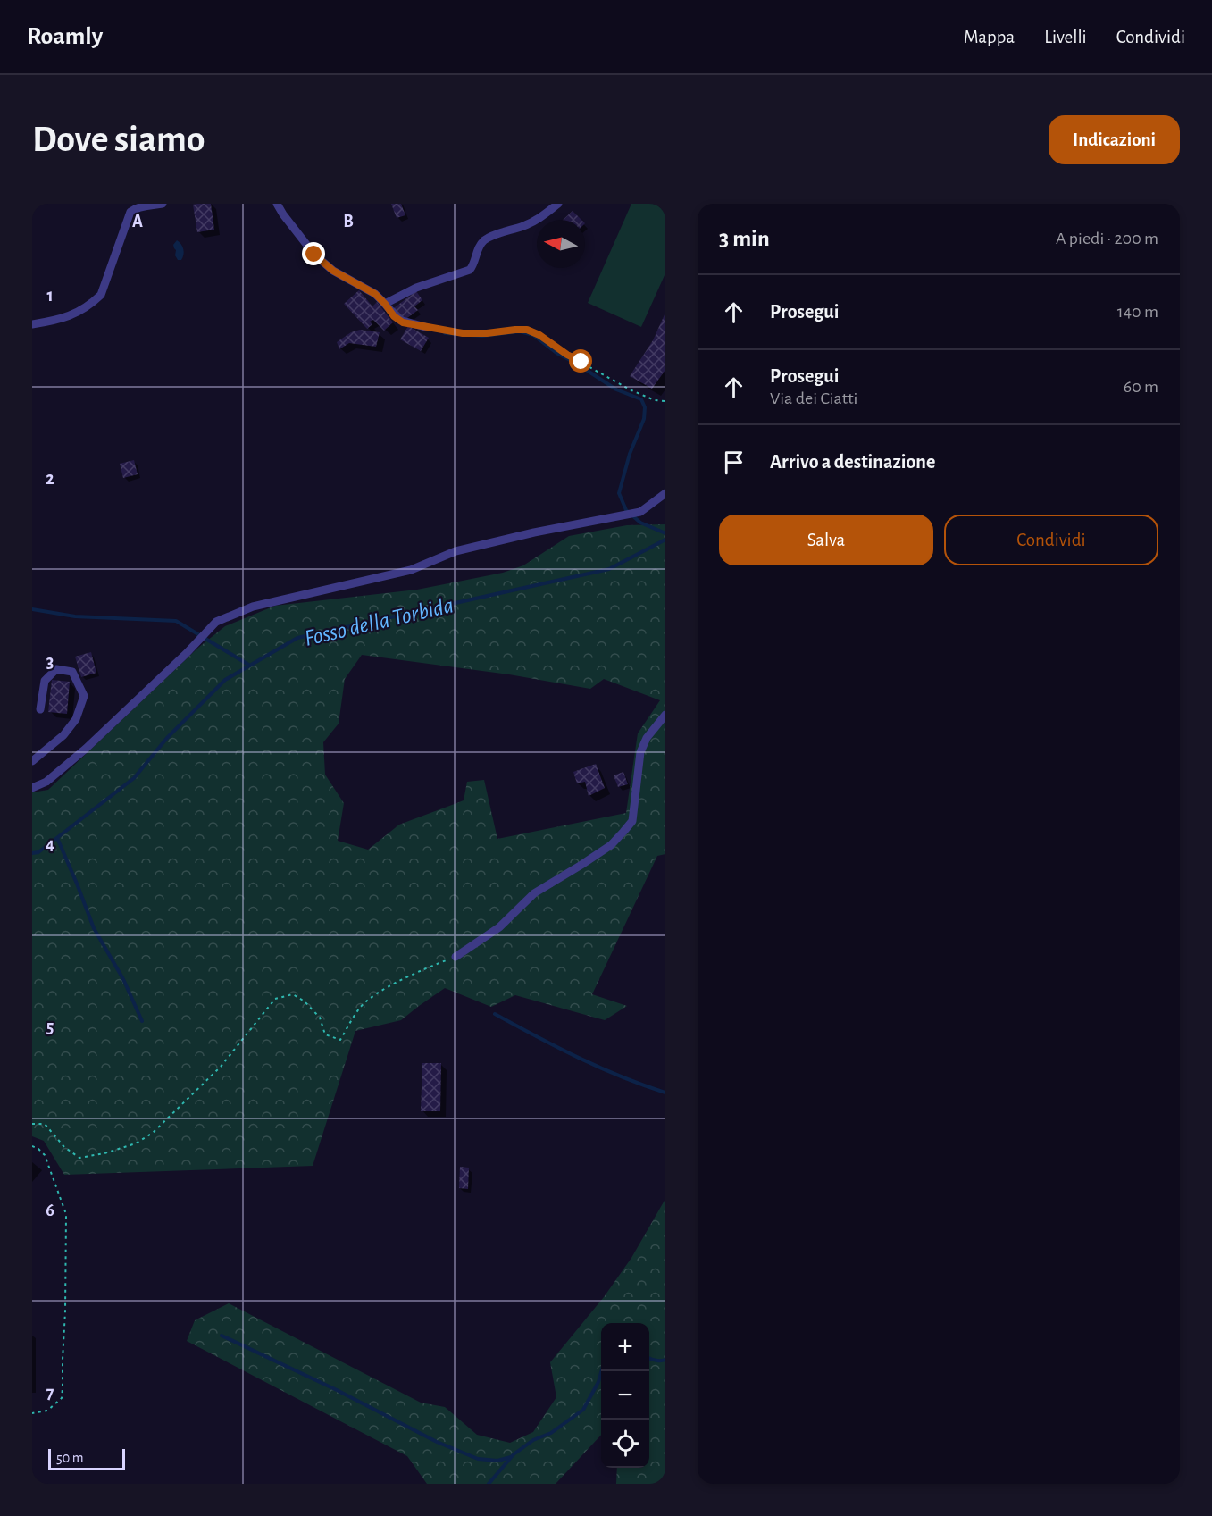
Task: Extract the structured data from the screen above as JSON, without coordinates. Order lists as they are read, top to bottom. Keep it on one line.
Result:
{"water":["Fosso della Torbida"],"scale_bar":"50 m","north":"left","page":{"header":"Roamly","nav":["Mappa","Livelli","Condividi"],"buttons":["Indicazioni",["Salva","Condividi"]],"title":"Dove siamo","heading":["3 min","A piedi · 200 m"],"list":[["Prosegui","140 m"],["Prosegui","Via dei Ciatti","60 m"],"Arrivo a destinazione"],"map_buttons":["+","−"],"scale":"50 m"},"grid":{"columns":["A","B"],"rows":["1","2","3","4","5","6","7"]}}
